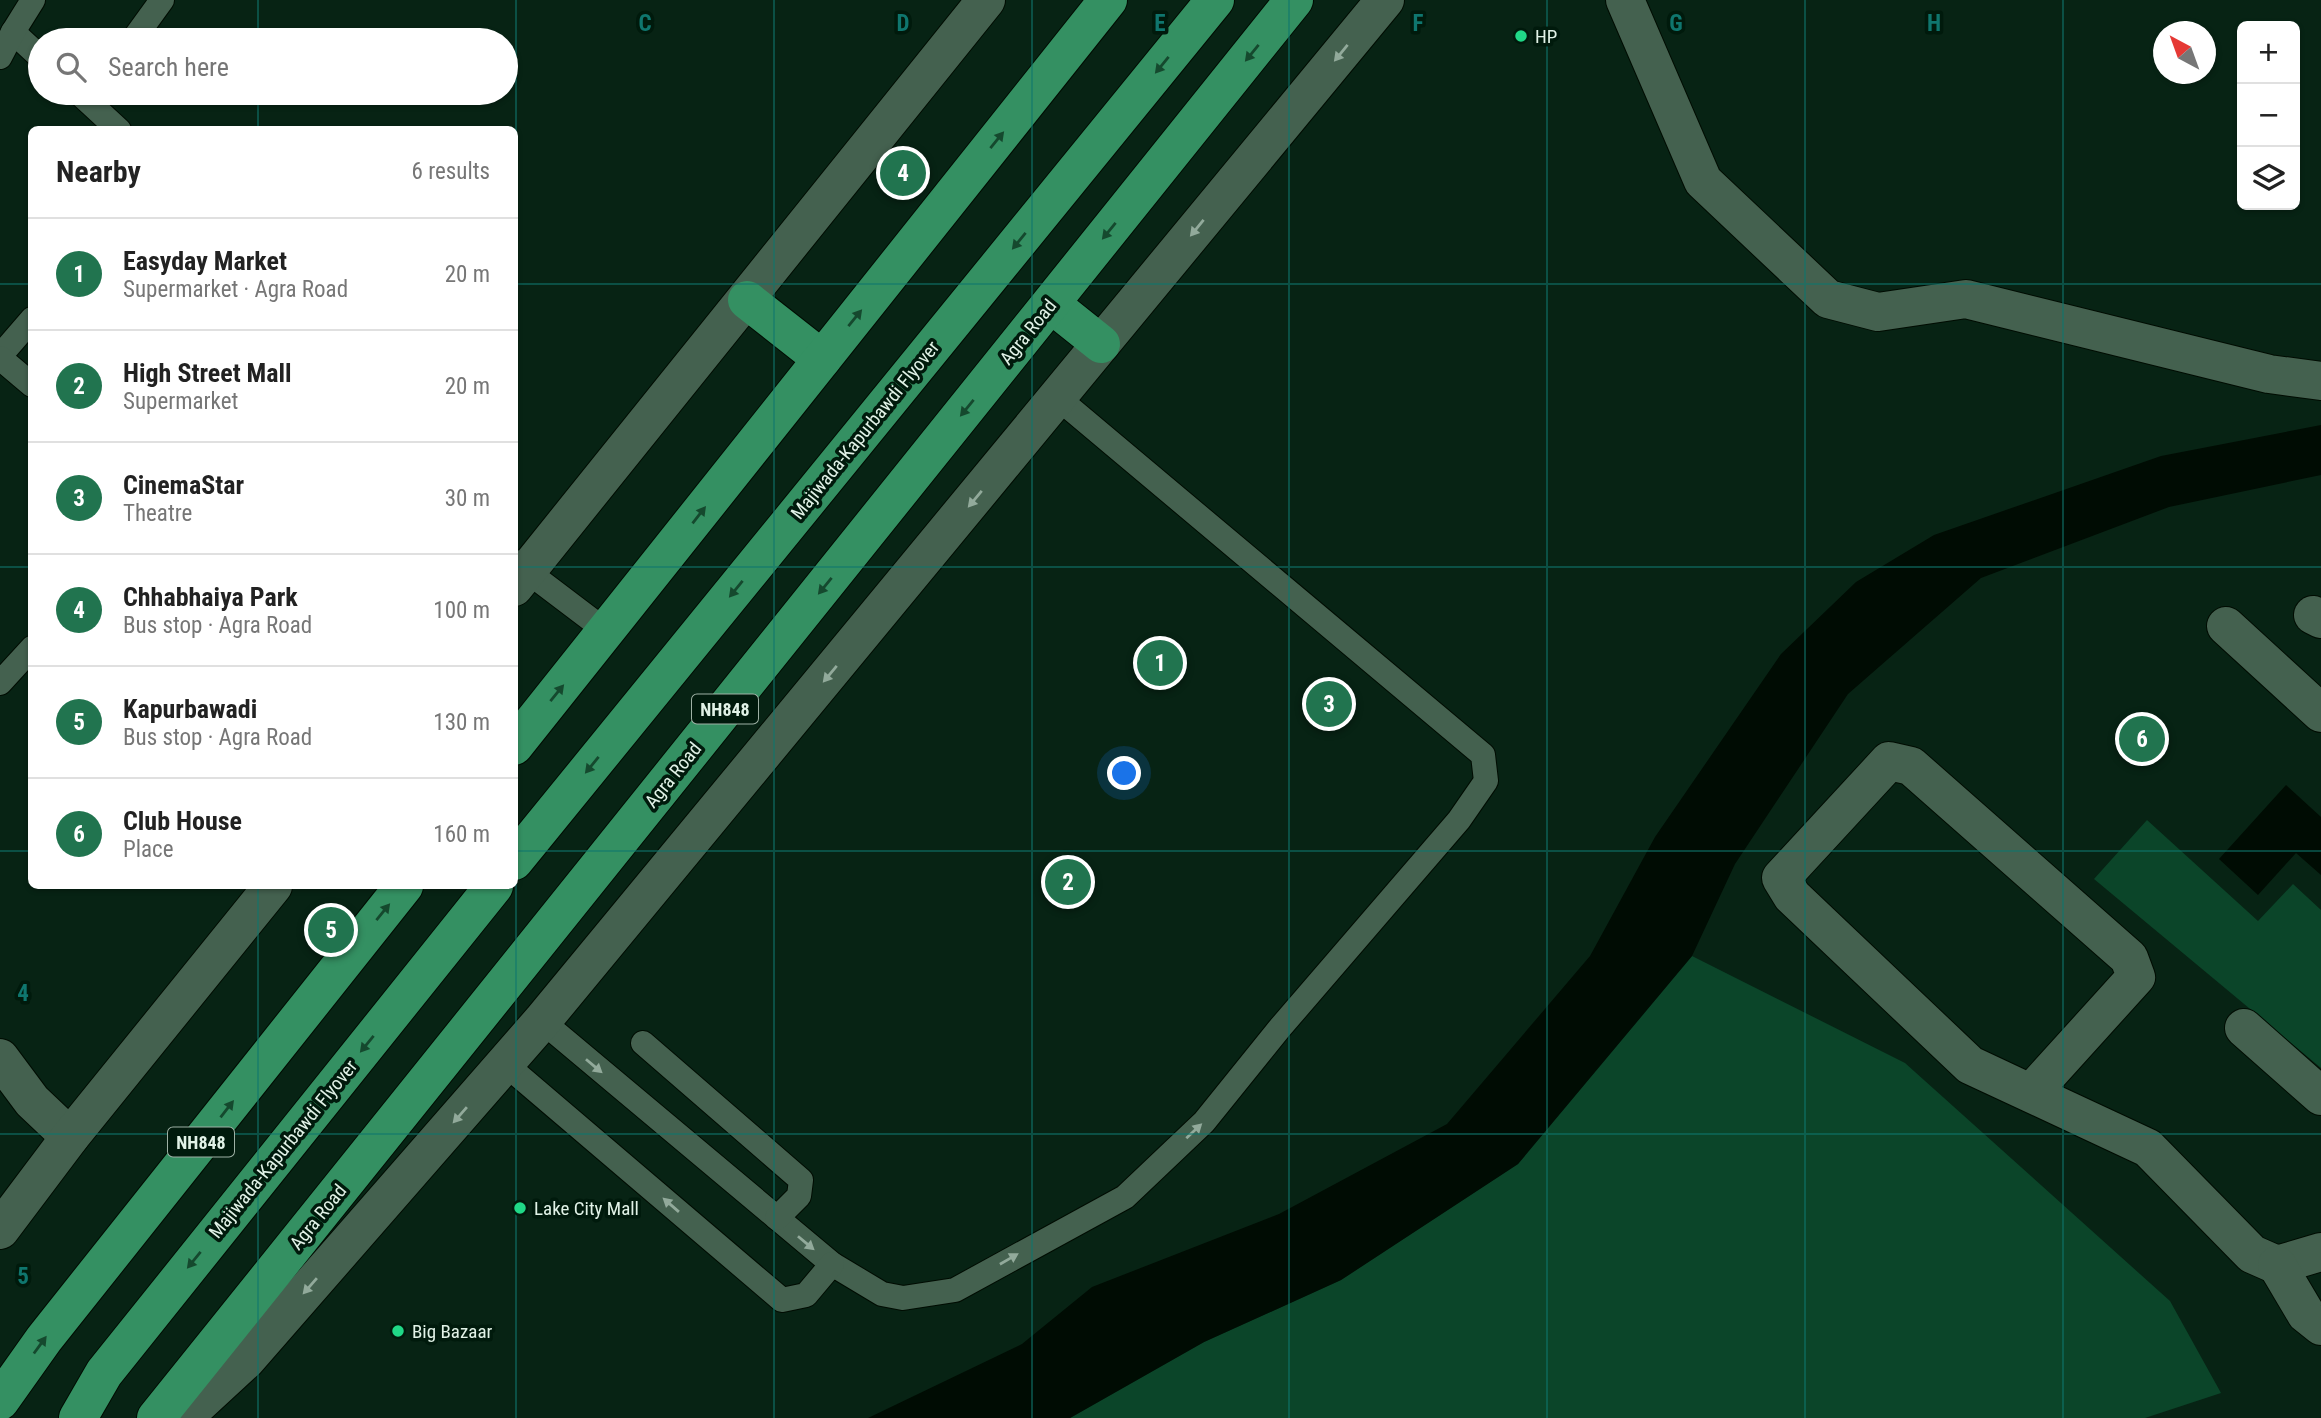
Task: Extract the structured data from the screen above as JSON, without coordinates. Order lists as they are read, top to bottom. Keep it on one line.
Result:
{"streets":{"highway":["Agra Road","Majiwada-Kapurbawdi Flyover","NH848"]},"places":["HP","Lake City Mall","Big Bazaar"],"north":"top left","page":{"map_buttons":["+","−"],"search":"Search here","heading":["Nearby","6 results"],"pins":["4","1","3","6","2","5"],"list":[{"mark":"1","name":"Easyday Market","note":"Supermarket · Agra Road","value":"20 m"},{"mark":"2","name":"High Street Mall","note":"Supermarket","value":"20 m"},{"mark":"3","name":"CinemaStar","note":"Theatre","value":"30 m"},{"mark":"4","name":"Chhabhaiya Park","note":"Bus stop · Agra Road","value":"100 m"},{"mark":"5","name":"Kapurbawadi","note":"Bus stop · Agra Road","value":"130 m"},{"mark":"6","name":"Club House","note":"Place","value":"160 m"}]},"grid":{"columns":["C","D","E","F","G","H"],"rows":["4","5"]}}
